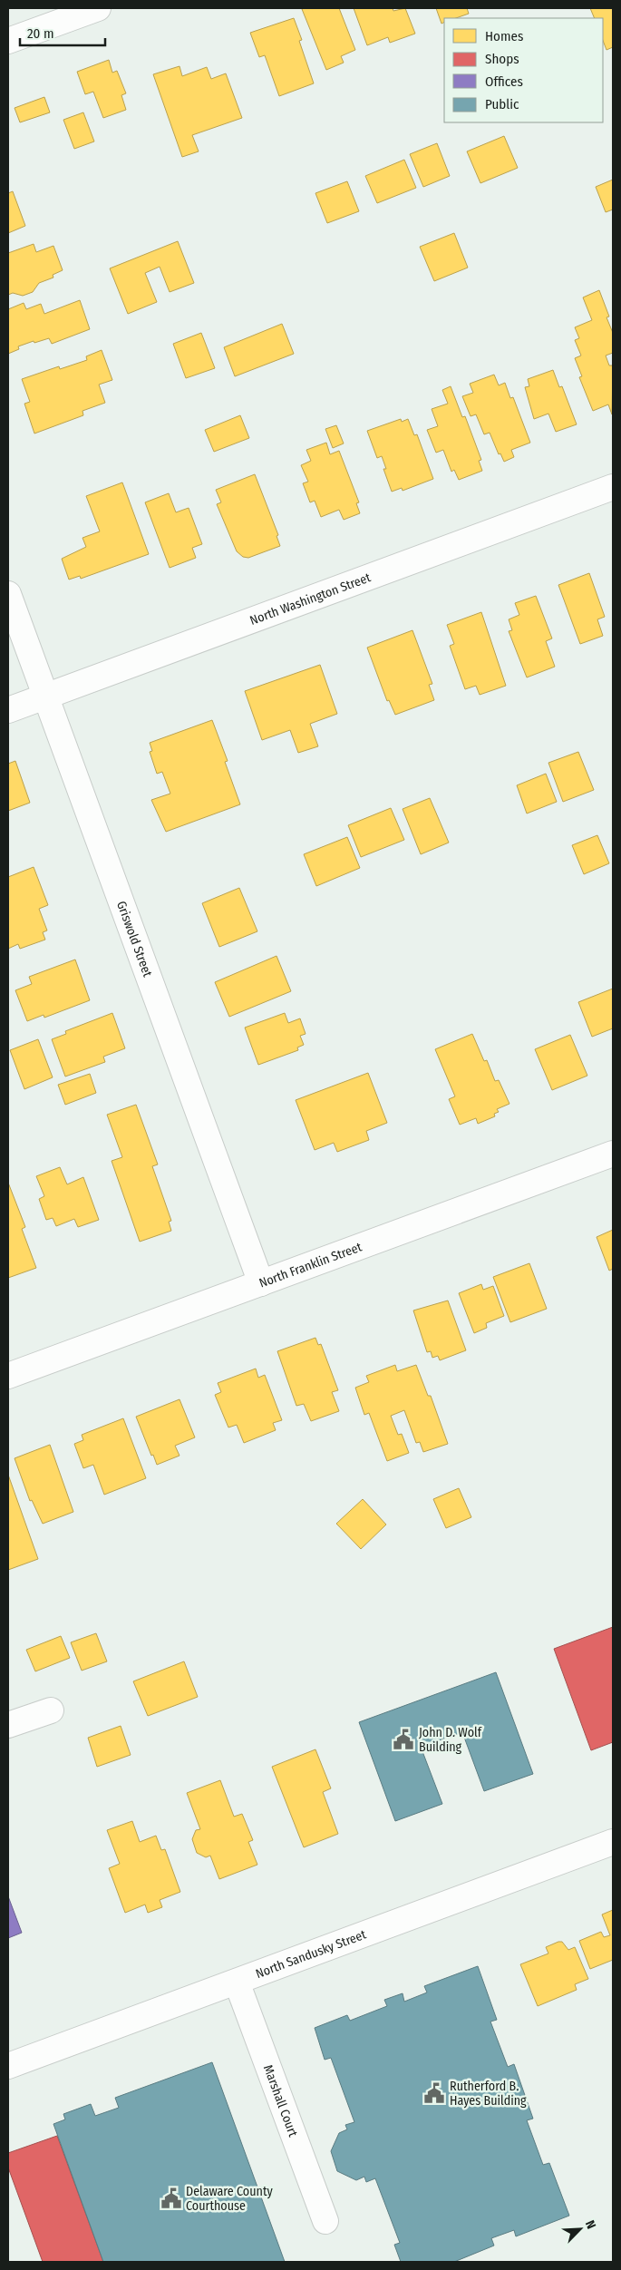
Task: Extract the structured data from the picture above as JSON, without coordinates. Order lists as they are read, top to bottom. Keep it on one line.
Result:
{"streets":{"street":["North Washington Street","Griswold Street","North Franklin Street","North Sandusky Street","Marshall Court"]},"crossings":[["North Washington Street","Griswold Street"],["Griswold Street","North Franklin Street"],["North Sandusky Street","Marshall Court"]],"places":{"public building":["John D. Wolf Building","Rutherford B. Hayes Building","Delaware County Courthouse"]},"legend":["Homes","Shops","Offices","Public"],"scale_bar":"20 m","north":"top right"}
